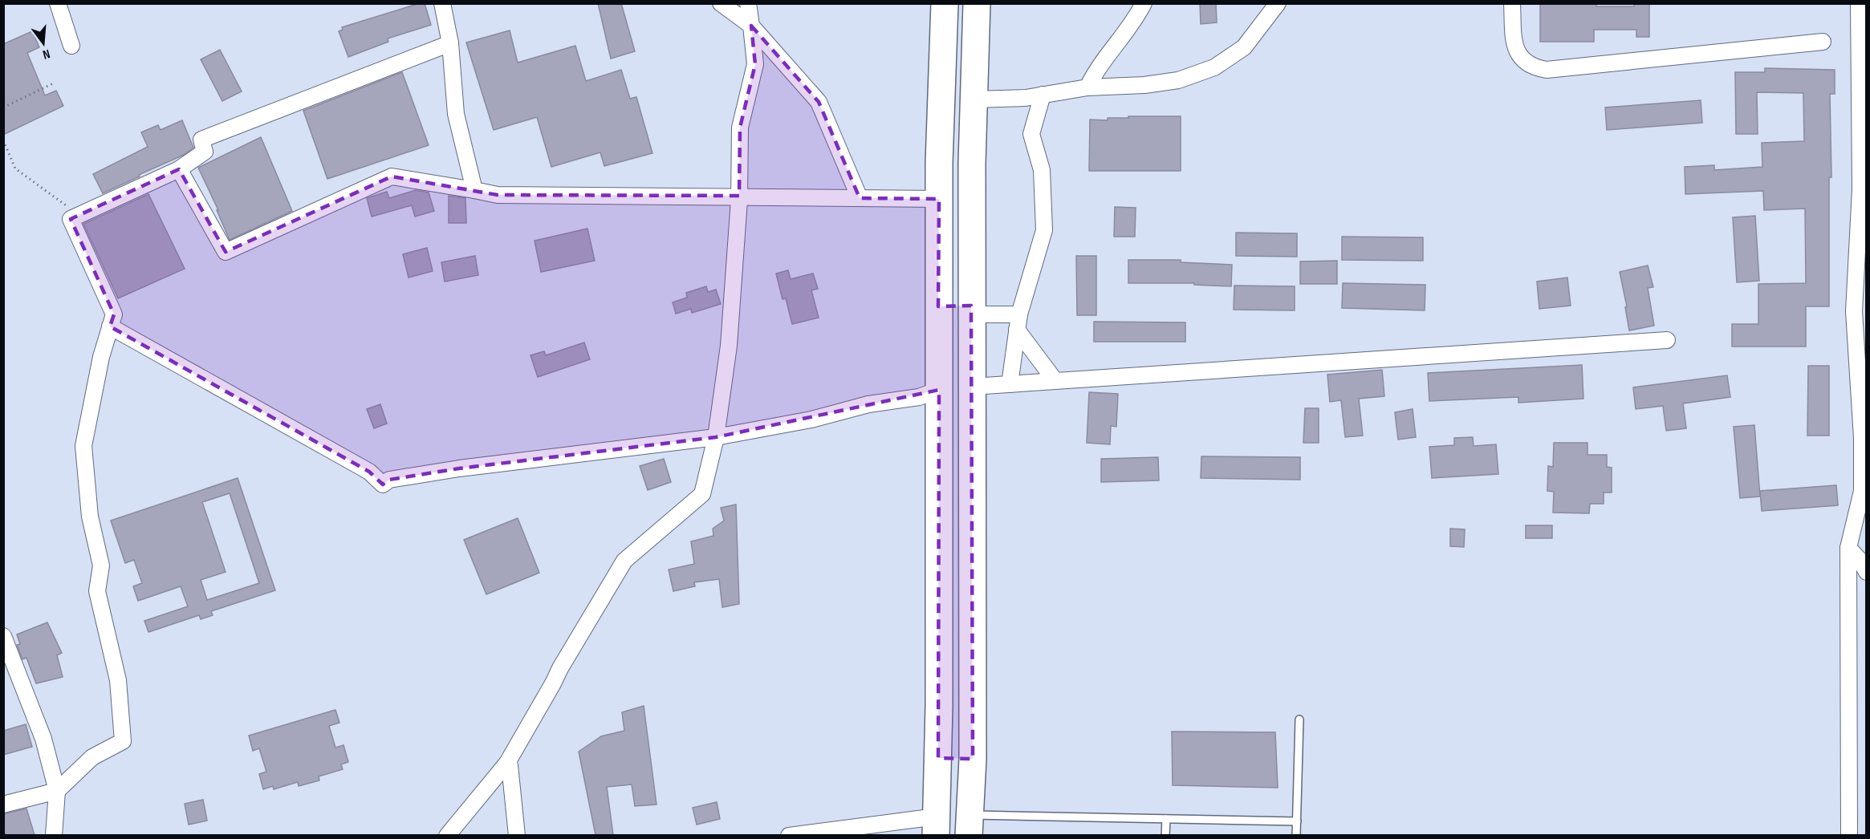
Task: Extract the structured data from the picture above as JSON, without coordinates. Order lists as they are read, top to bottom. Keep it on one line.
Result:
{"north":"bottom"}
